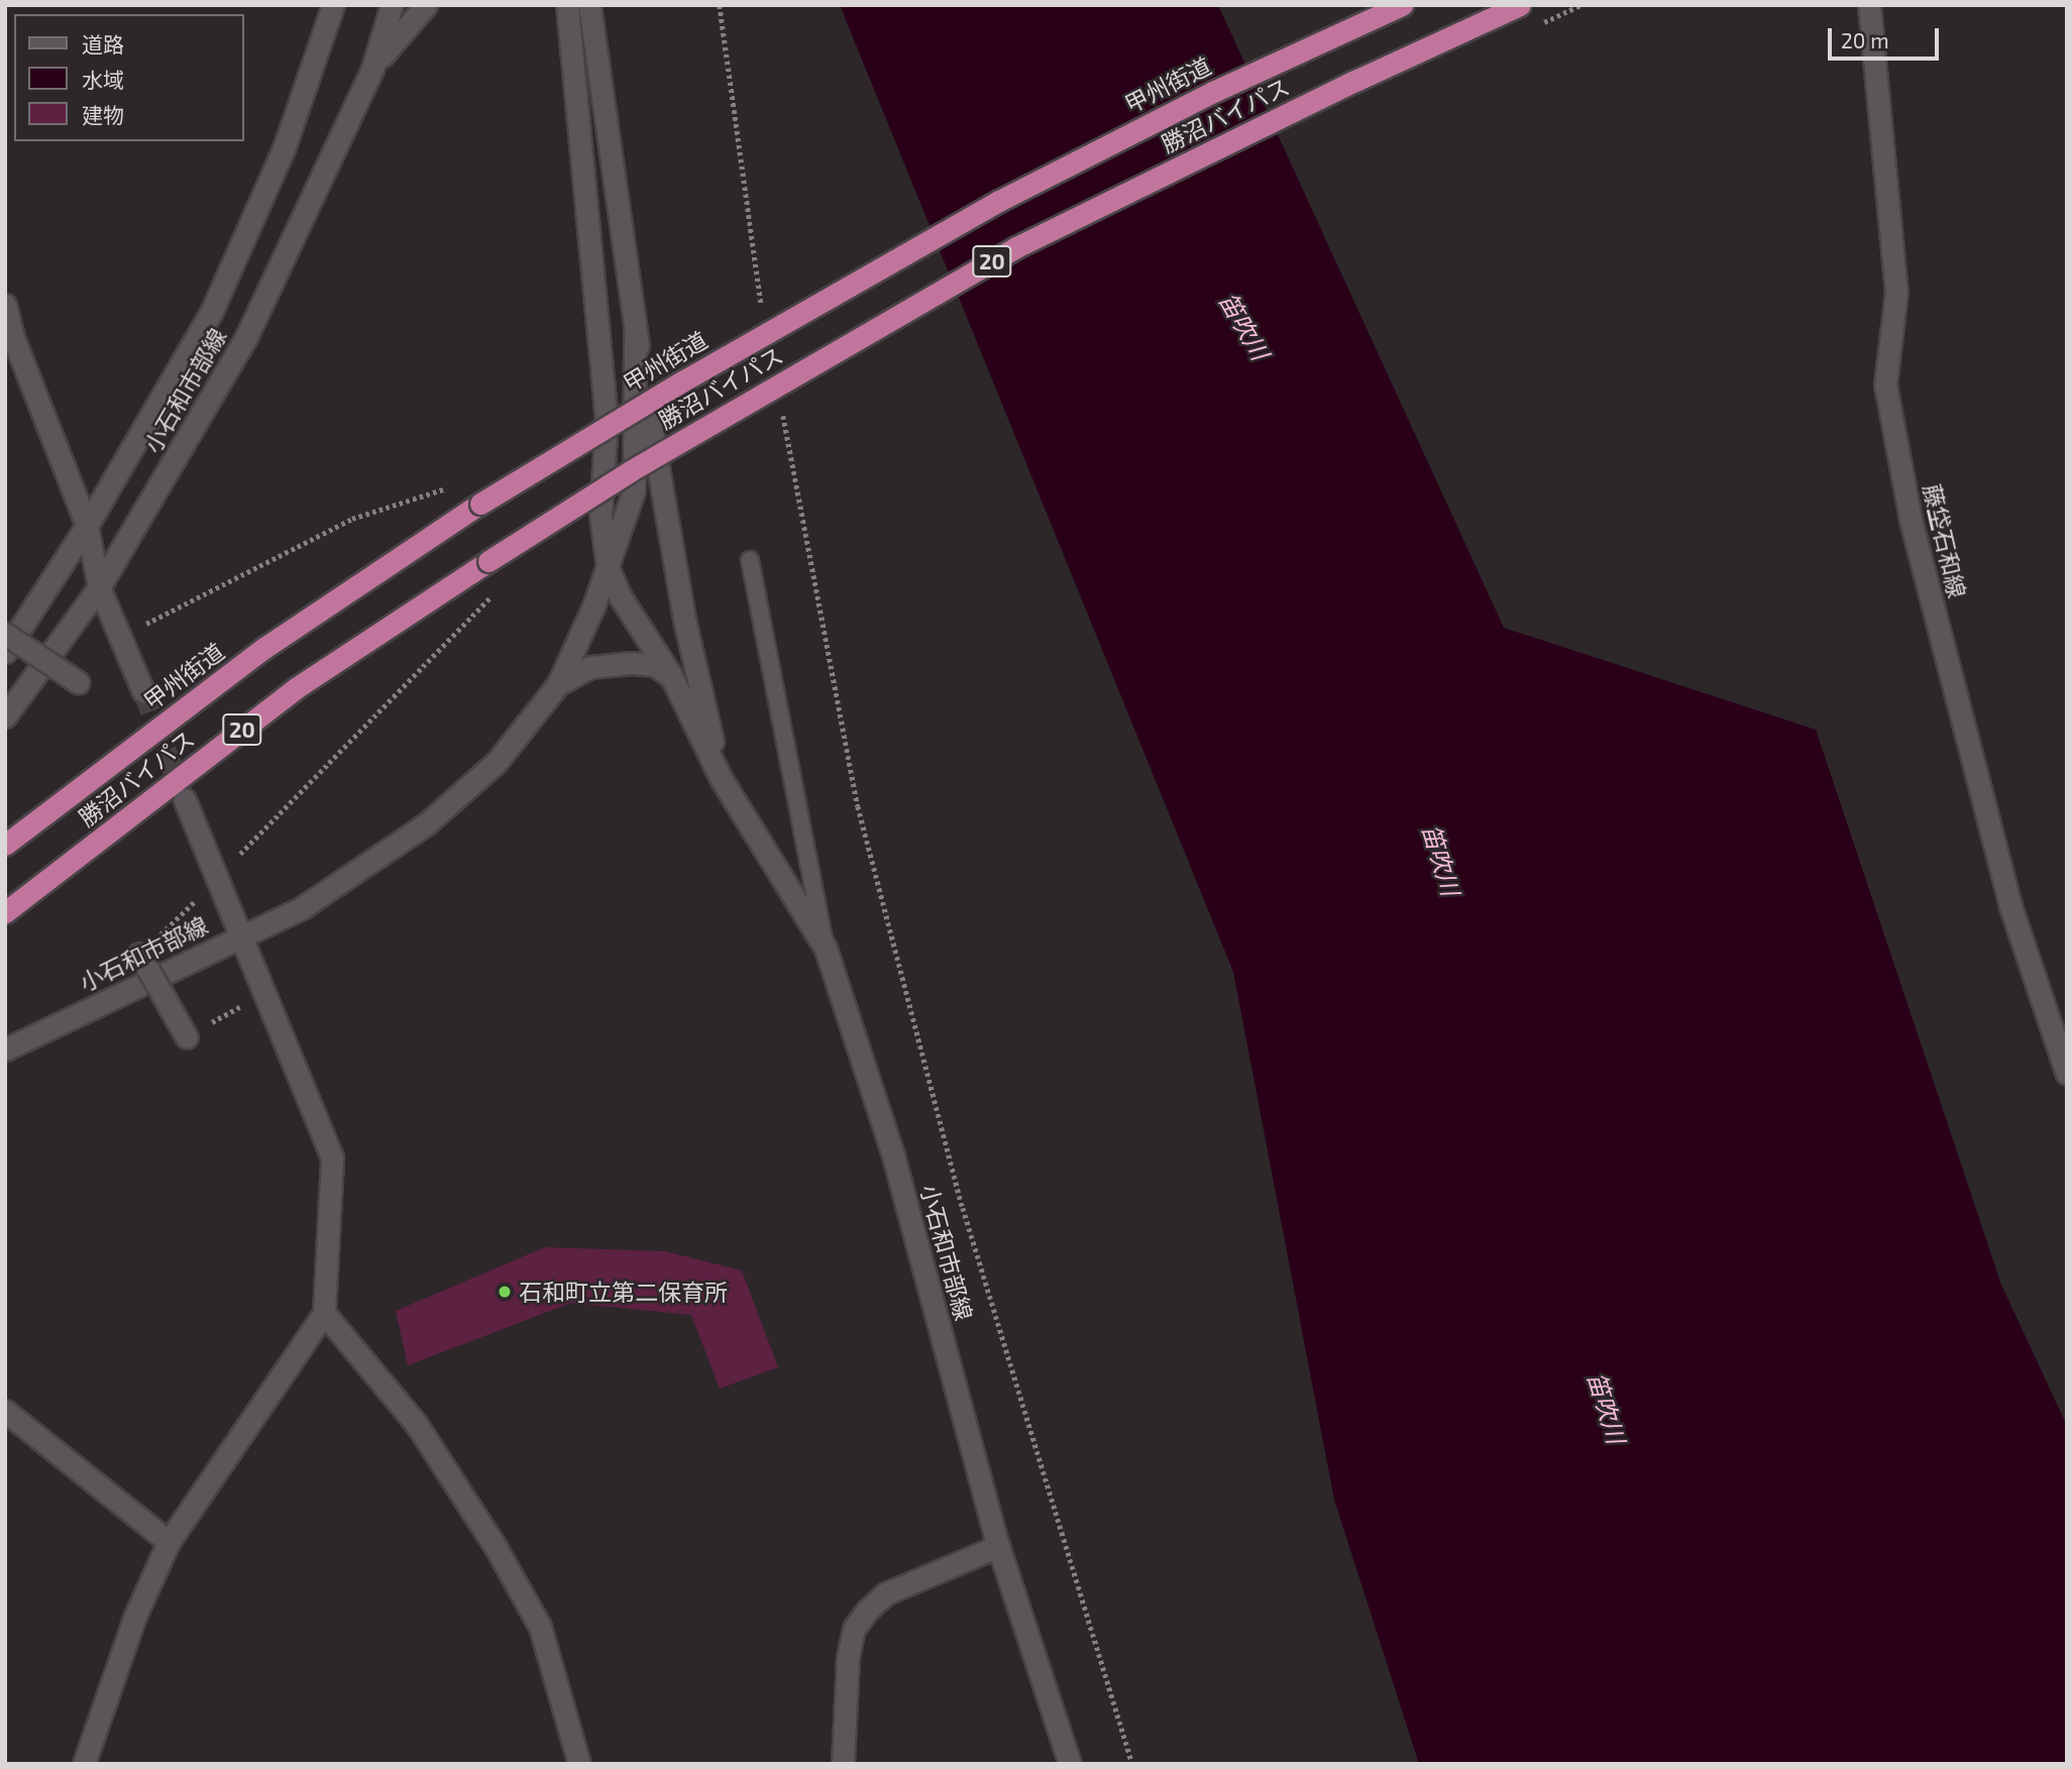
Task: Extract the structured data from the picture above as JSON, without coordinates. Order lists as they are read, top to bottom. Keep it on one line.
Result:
{"streets":{"highway":["甲州街道","勝沼バイパス","20"],"main road":["小石和市部線","藤垈石和線"]},"water":["笛吹川"],"places":["石和町立第二保育所"],"legend":["道路","水域","建物"],"scale_bar":"20 m"}
